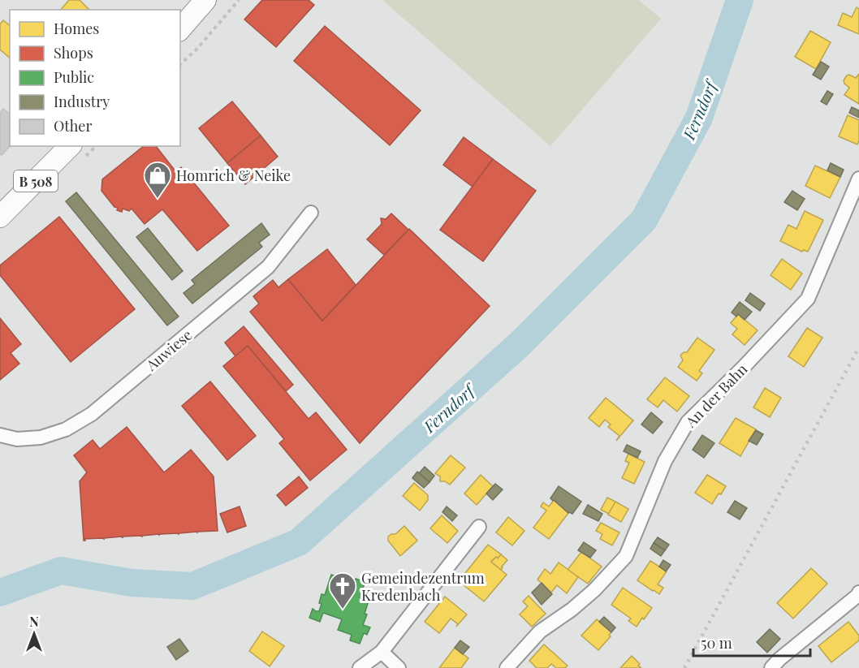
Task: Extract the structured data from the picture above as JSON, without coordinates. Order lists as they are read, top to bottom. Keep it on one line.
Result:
{"streets":{"main road":["B 508"],"street":["Auwiese","An der Bahn"]},"water":["Ferndorf"],"places":{"shop":["Homrich & Neike"],"church":["Gemeindezentrum Kredenbach"]},"legend":["Homes","Shops","Public","Industry","Other"],"scale_bar":"50 m","north":"top"}
